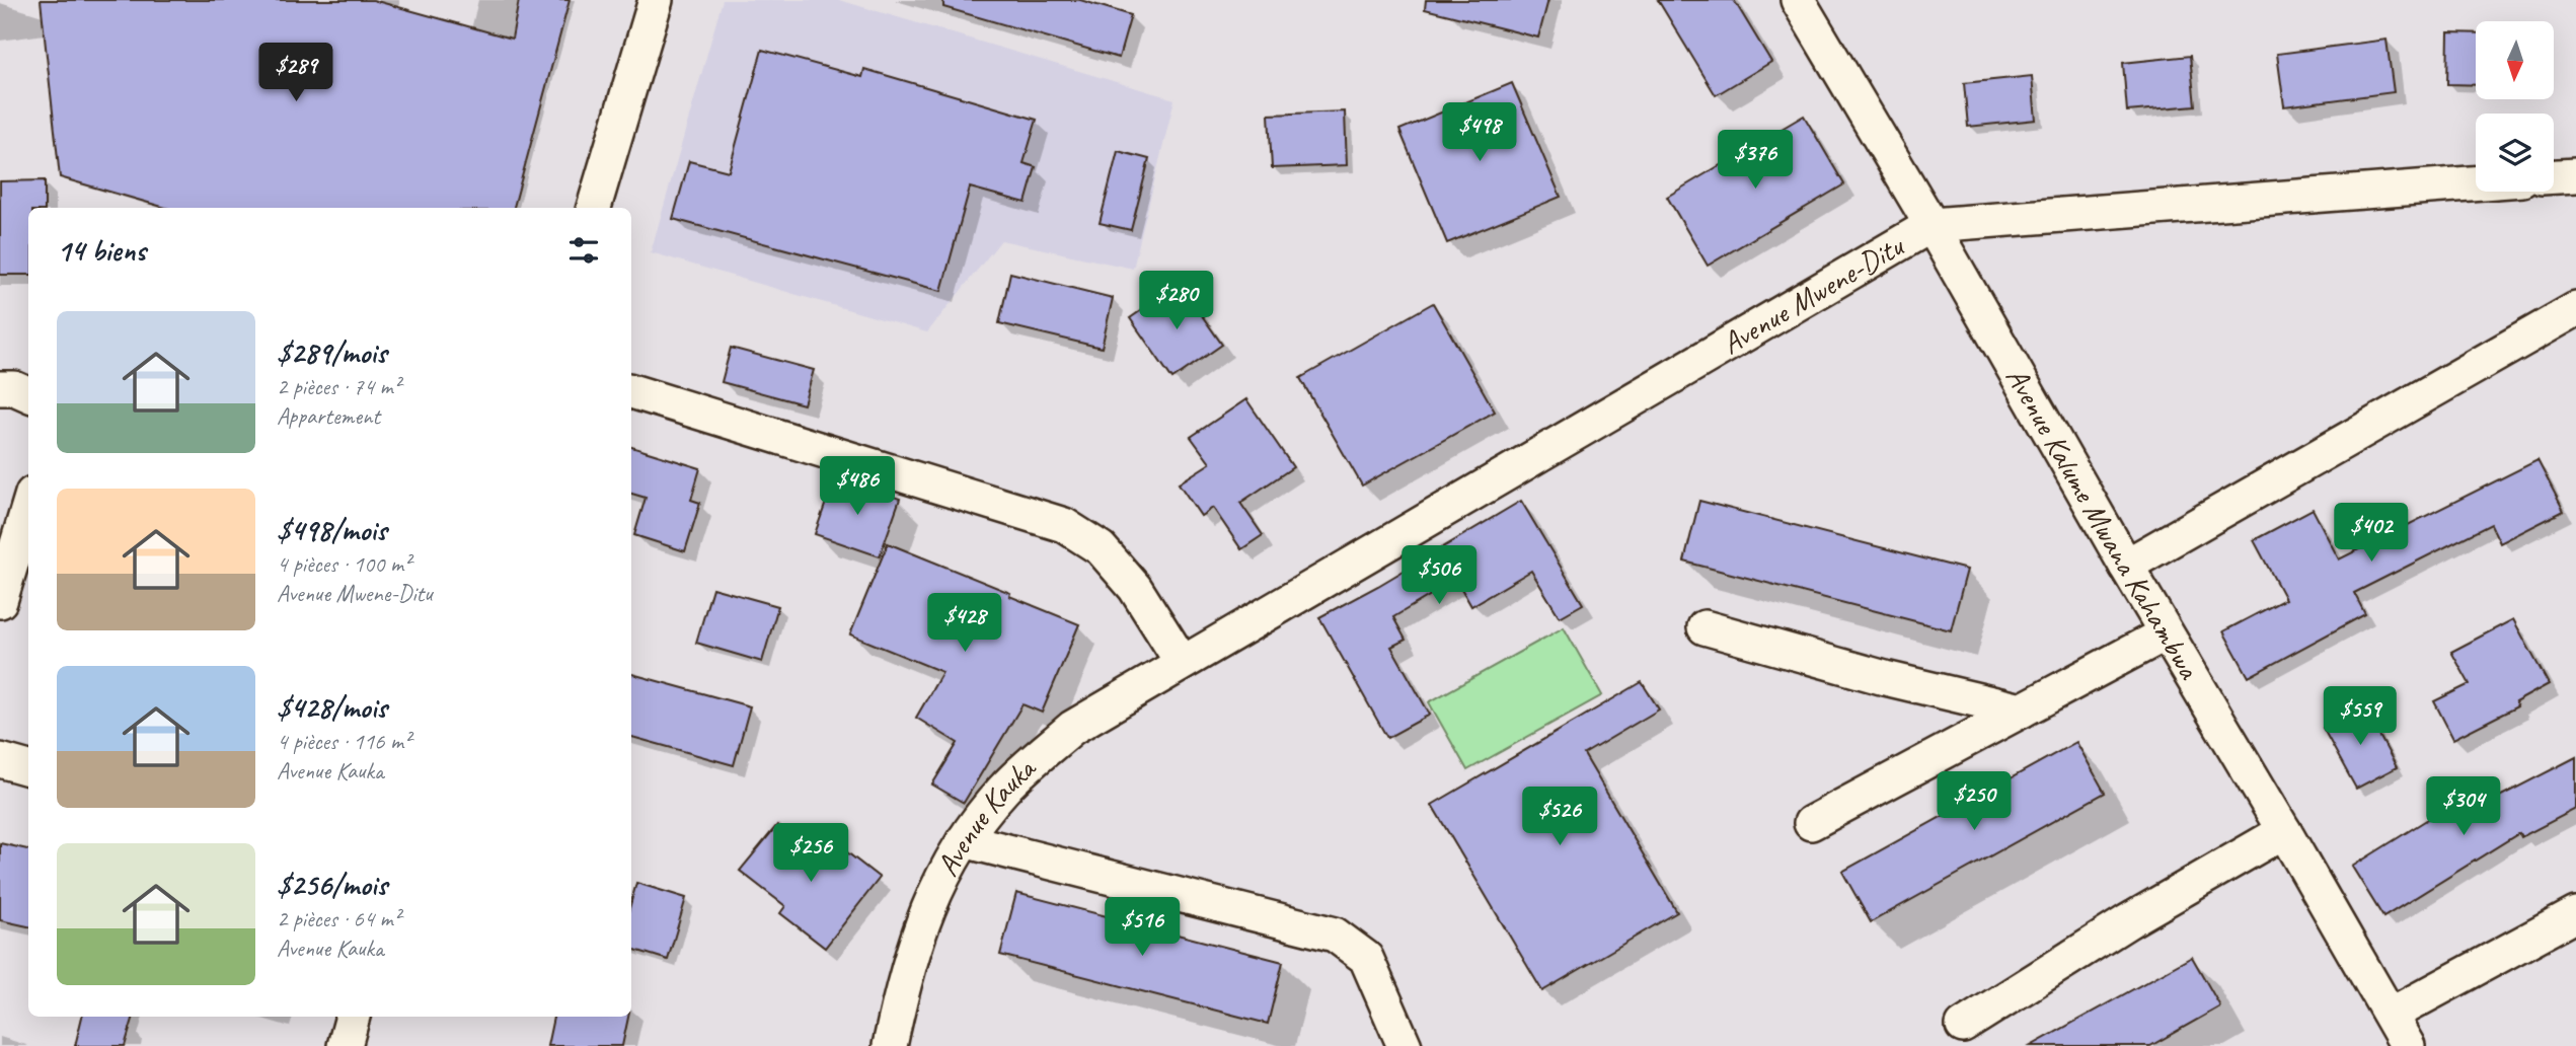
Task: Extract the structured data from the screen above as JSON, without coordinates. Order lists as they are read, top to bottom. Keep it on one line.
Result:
{"streets":{"street":["Avenue Mwene-Ditu","Avenue Kalume Mwana Kahambwa","Avenue Kauka"]},"crossings":[["Avenue Mwene-Ditu","Avenue Kalume Mwana Kahambwa"],["Avenue Mwene-Ditu","Avenue Kauka"]],"north":"bottom","page":{"price":["$289","$498","$376","$280","$486","$402","$506","$428","$559","$250","$304","$526","$256","$516"],"heading":"14 biens","list":[{"name":"$289/mois","note":"2 pièces · 74 m² · Appartement"},{"name":"$498/mois","note":"4 pièces · 100 m² · Avenue Mwene-Ditu"},{"name":"$428/mois","note":"4 pièces · 116 m² · Avenue Kauka"},{"name":"$256/mois","note":"2 pièces · 64 m² · Avenue Kauka"}]}}
